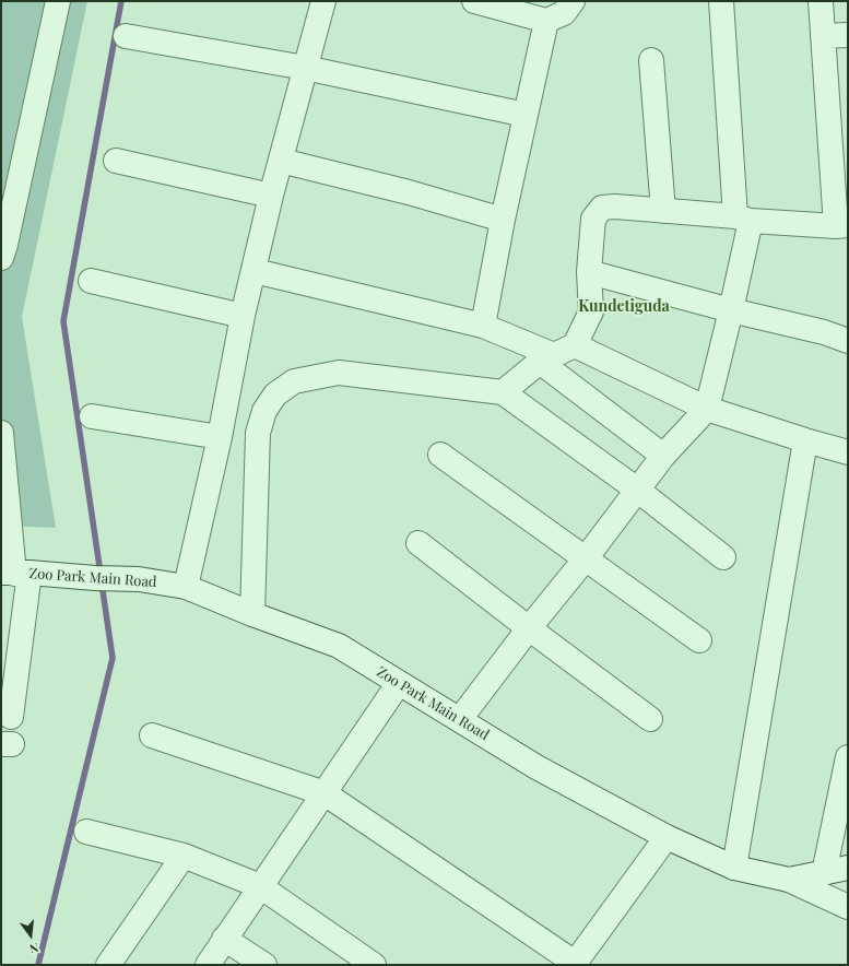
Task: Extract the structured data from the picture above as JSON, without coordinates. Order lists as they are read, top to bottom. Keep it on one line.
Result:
{"streets":{"street":["Zoo Park Main Road"]},"districts":["Kundetiguda"],"north":"bottom"}
